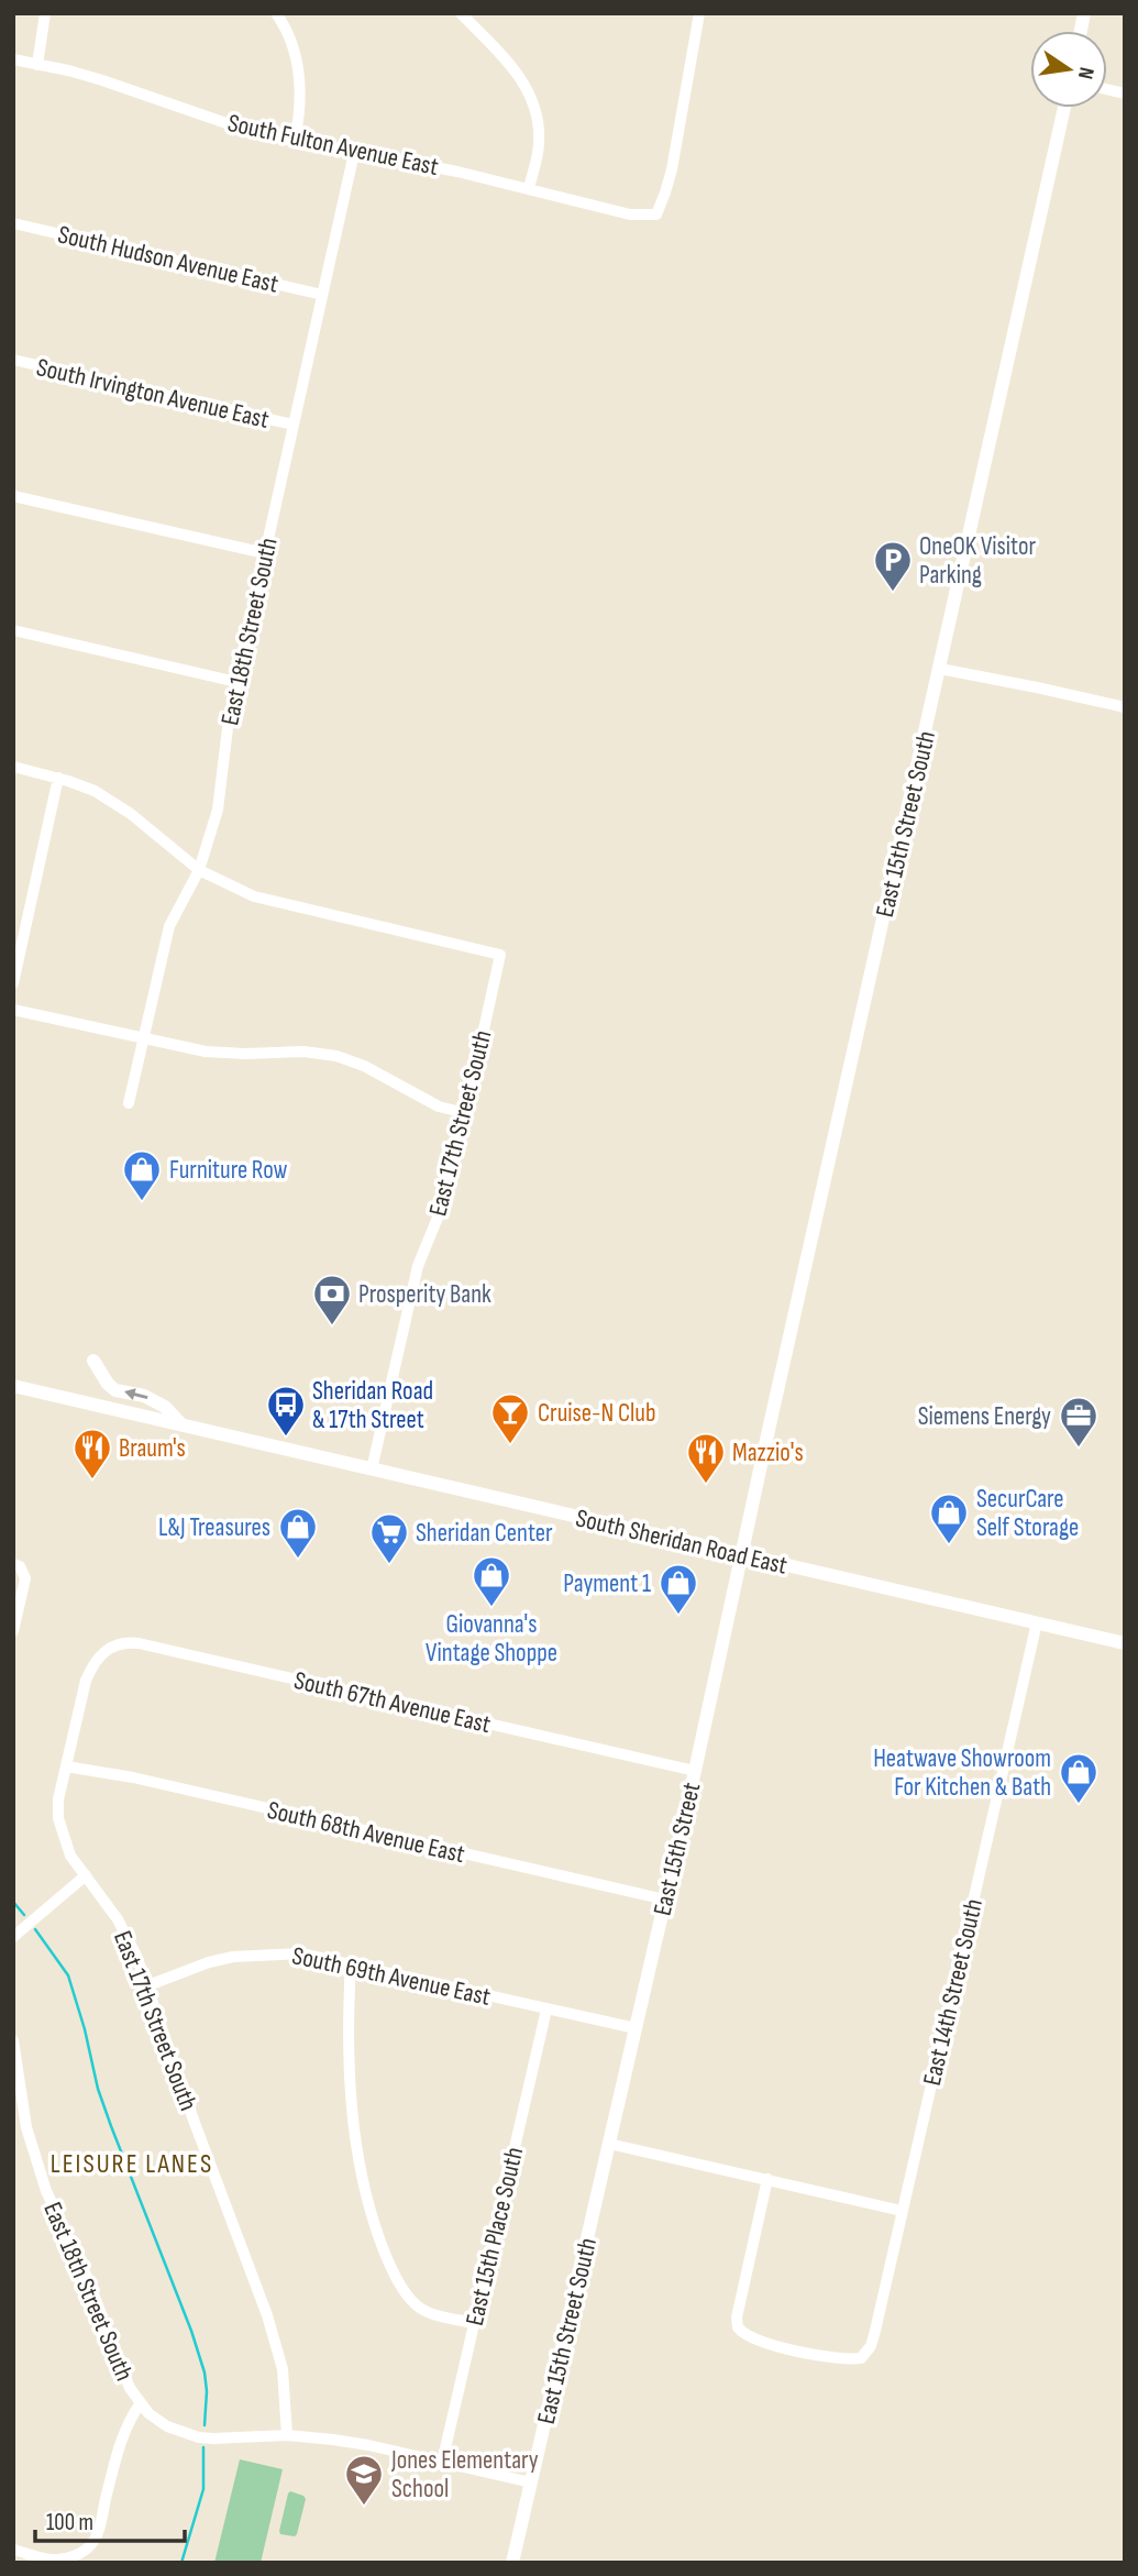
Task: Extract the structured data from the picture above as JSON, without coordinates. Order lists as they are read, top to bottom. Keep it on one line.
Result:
{"streets":{"main road":["East 15th Street South","South Sheridan Road East","East 15th Street"],"street":["South Fulton Avenue East","South Hudson Avenue East","South Irvington Avenue East","East 18th Street South","East 17th Street South","South 67th Avenue East","South 68th Avenue East","South 69th Avenue East","East 14th Street South","East 15th Place South"]},"crossings":[["South Fulton Avenue East","East 18th Street South"],["South Hudson Avenue East","East 18th Street South"],["South Irvington Avenue East","East 18th Street South"],["East 18th Street South","East 17th Street South"],["East 15th Street South","South Sheridan Road East"],["East 15th Street South","East 15th Street"],["East 17th Street South","South Sheridan Road East"],["East 17th Street South","South 67th Avenue East"],["East 17th Street South","South 68th Avenue East"],["East 17th Street South","South 69th Avenue East"],["South Sheridan Road East","East 15th Street"],["South Sheridan Road East","East 14th Street South"],["South 67th Avenue East","East 15th Street"],["South 68th Avenue East","East 15th Street"],["East 15th Street","South 69th Avenue East"],["South 69th Avenue East","East 15th Place South"]],"districts":["LEISURE LANES"],"places":{"parking":["OneOK Visitor Parking"],"shop":["Furniture Row","SecurCare Self Storage","L&J Treasures","Giovanna's Vintage Shoppe","Payment 1","Heatwave Showroom For Kitchen & Bath"],"bank":["Prosperity Bank"],"bus stop":["Sheridan Road & 17th Street"],"bar":["Cruise-N Club"],"office":["Siemens Energy"],"restaurant":["Braum's","Mazzio's"],"supermarket":["Sheridan Center"],"school or university":["Jones Elementary School"]},"scale_bar":"100 m","north":"right"}
